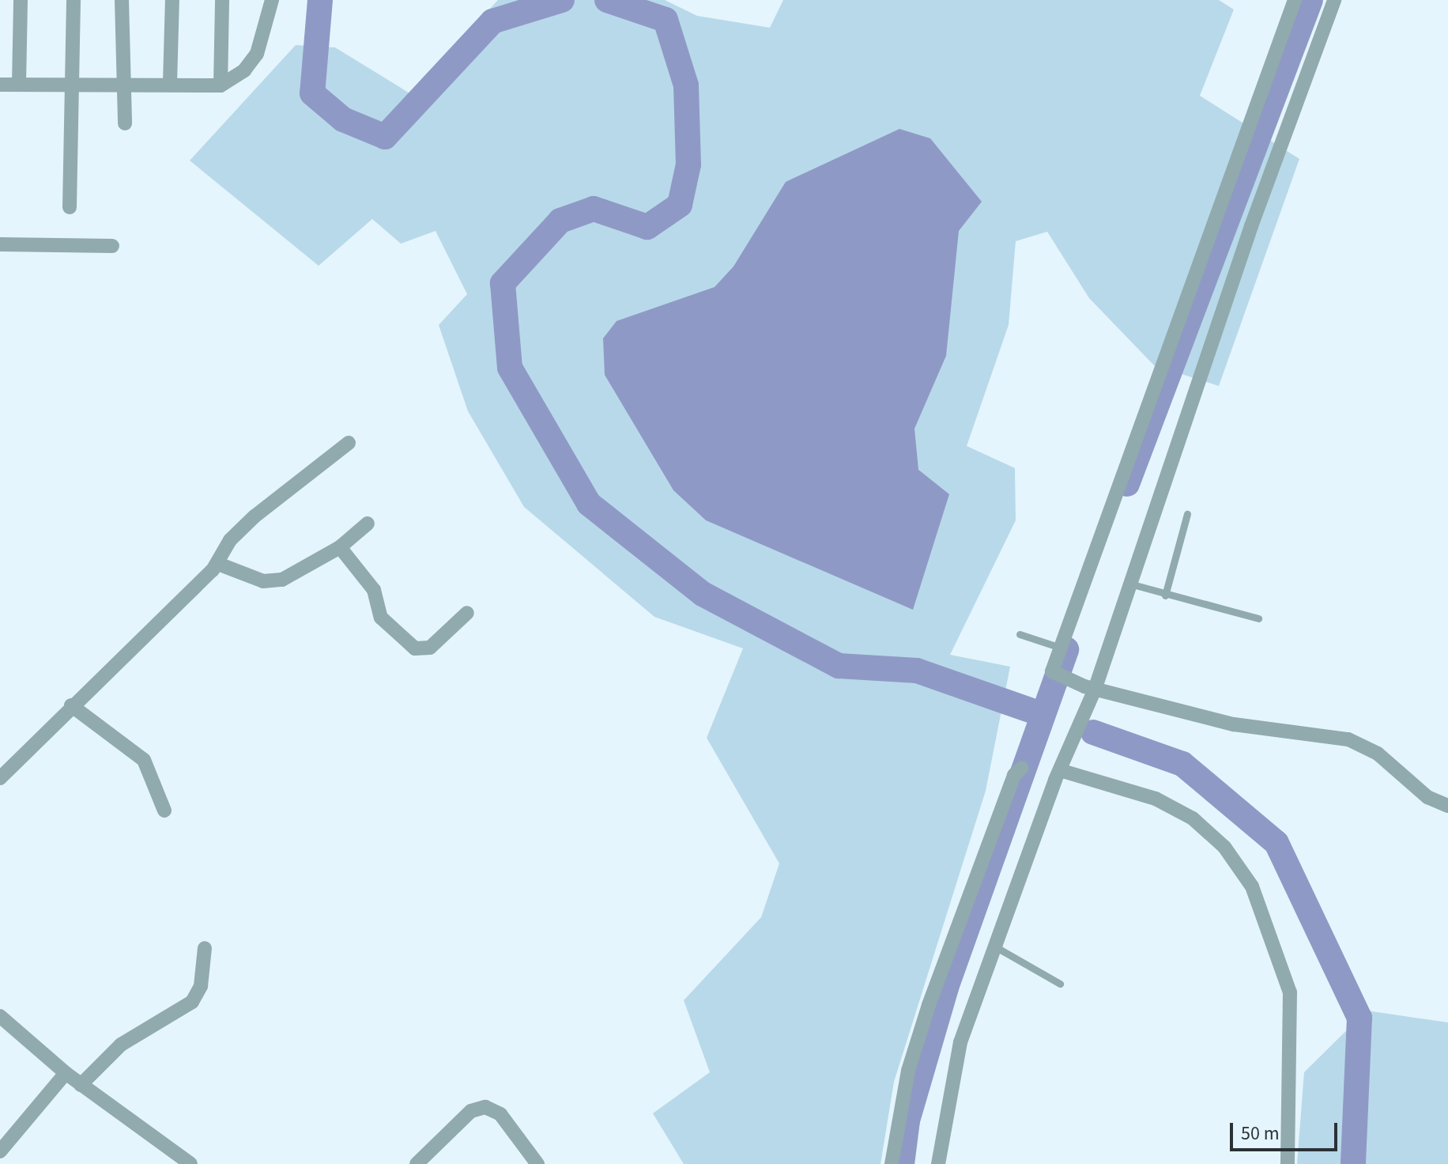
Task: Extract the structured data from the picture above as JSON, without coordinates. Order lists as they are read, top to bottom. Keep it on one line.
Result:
{"scale_bar":"50 m"}
